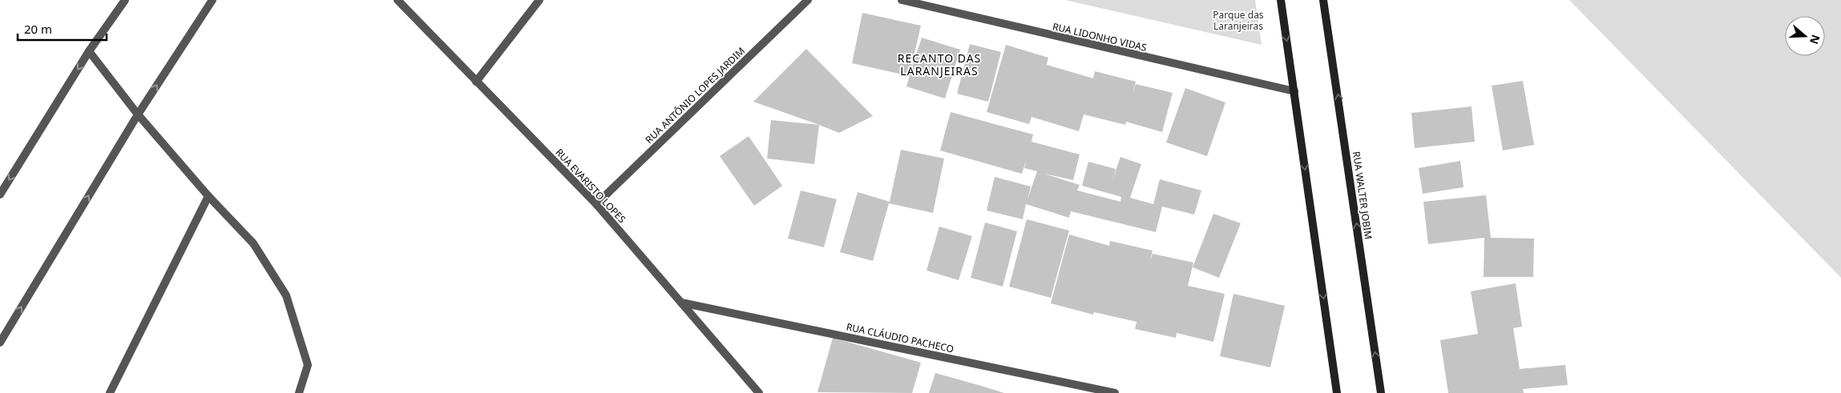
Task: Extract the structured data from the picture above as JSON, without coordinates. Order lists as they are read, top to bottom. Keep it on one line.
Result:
{"streets":{"main road":["RUA WALTER JOBIM"],"street":["RUA LIDONHO VIDAS","RUA ANTÔNIO LOPES JARDIM","RUA EVARISTO LOPES","RUA CLÁUDIO PACHECO"]},"crossings":[["RUA ANTÔNIO LOPES JARDIM","RUA EVARISTO LOPES"],["RUA EVARISTO LOPES","RUA CLÁUDIO PACHECO"]],"districts":["RECANTO DAS LARANJEIRAS"],"parks":["Parque das Laranjeiras"],"scale_bar":"20 m","north":"right"}
